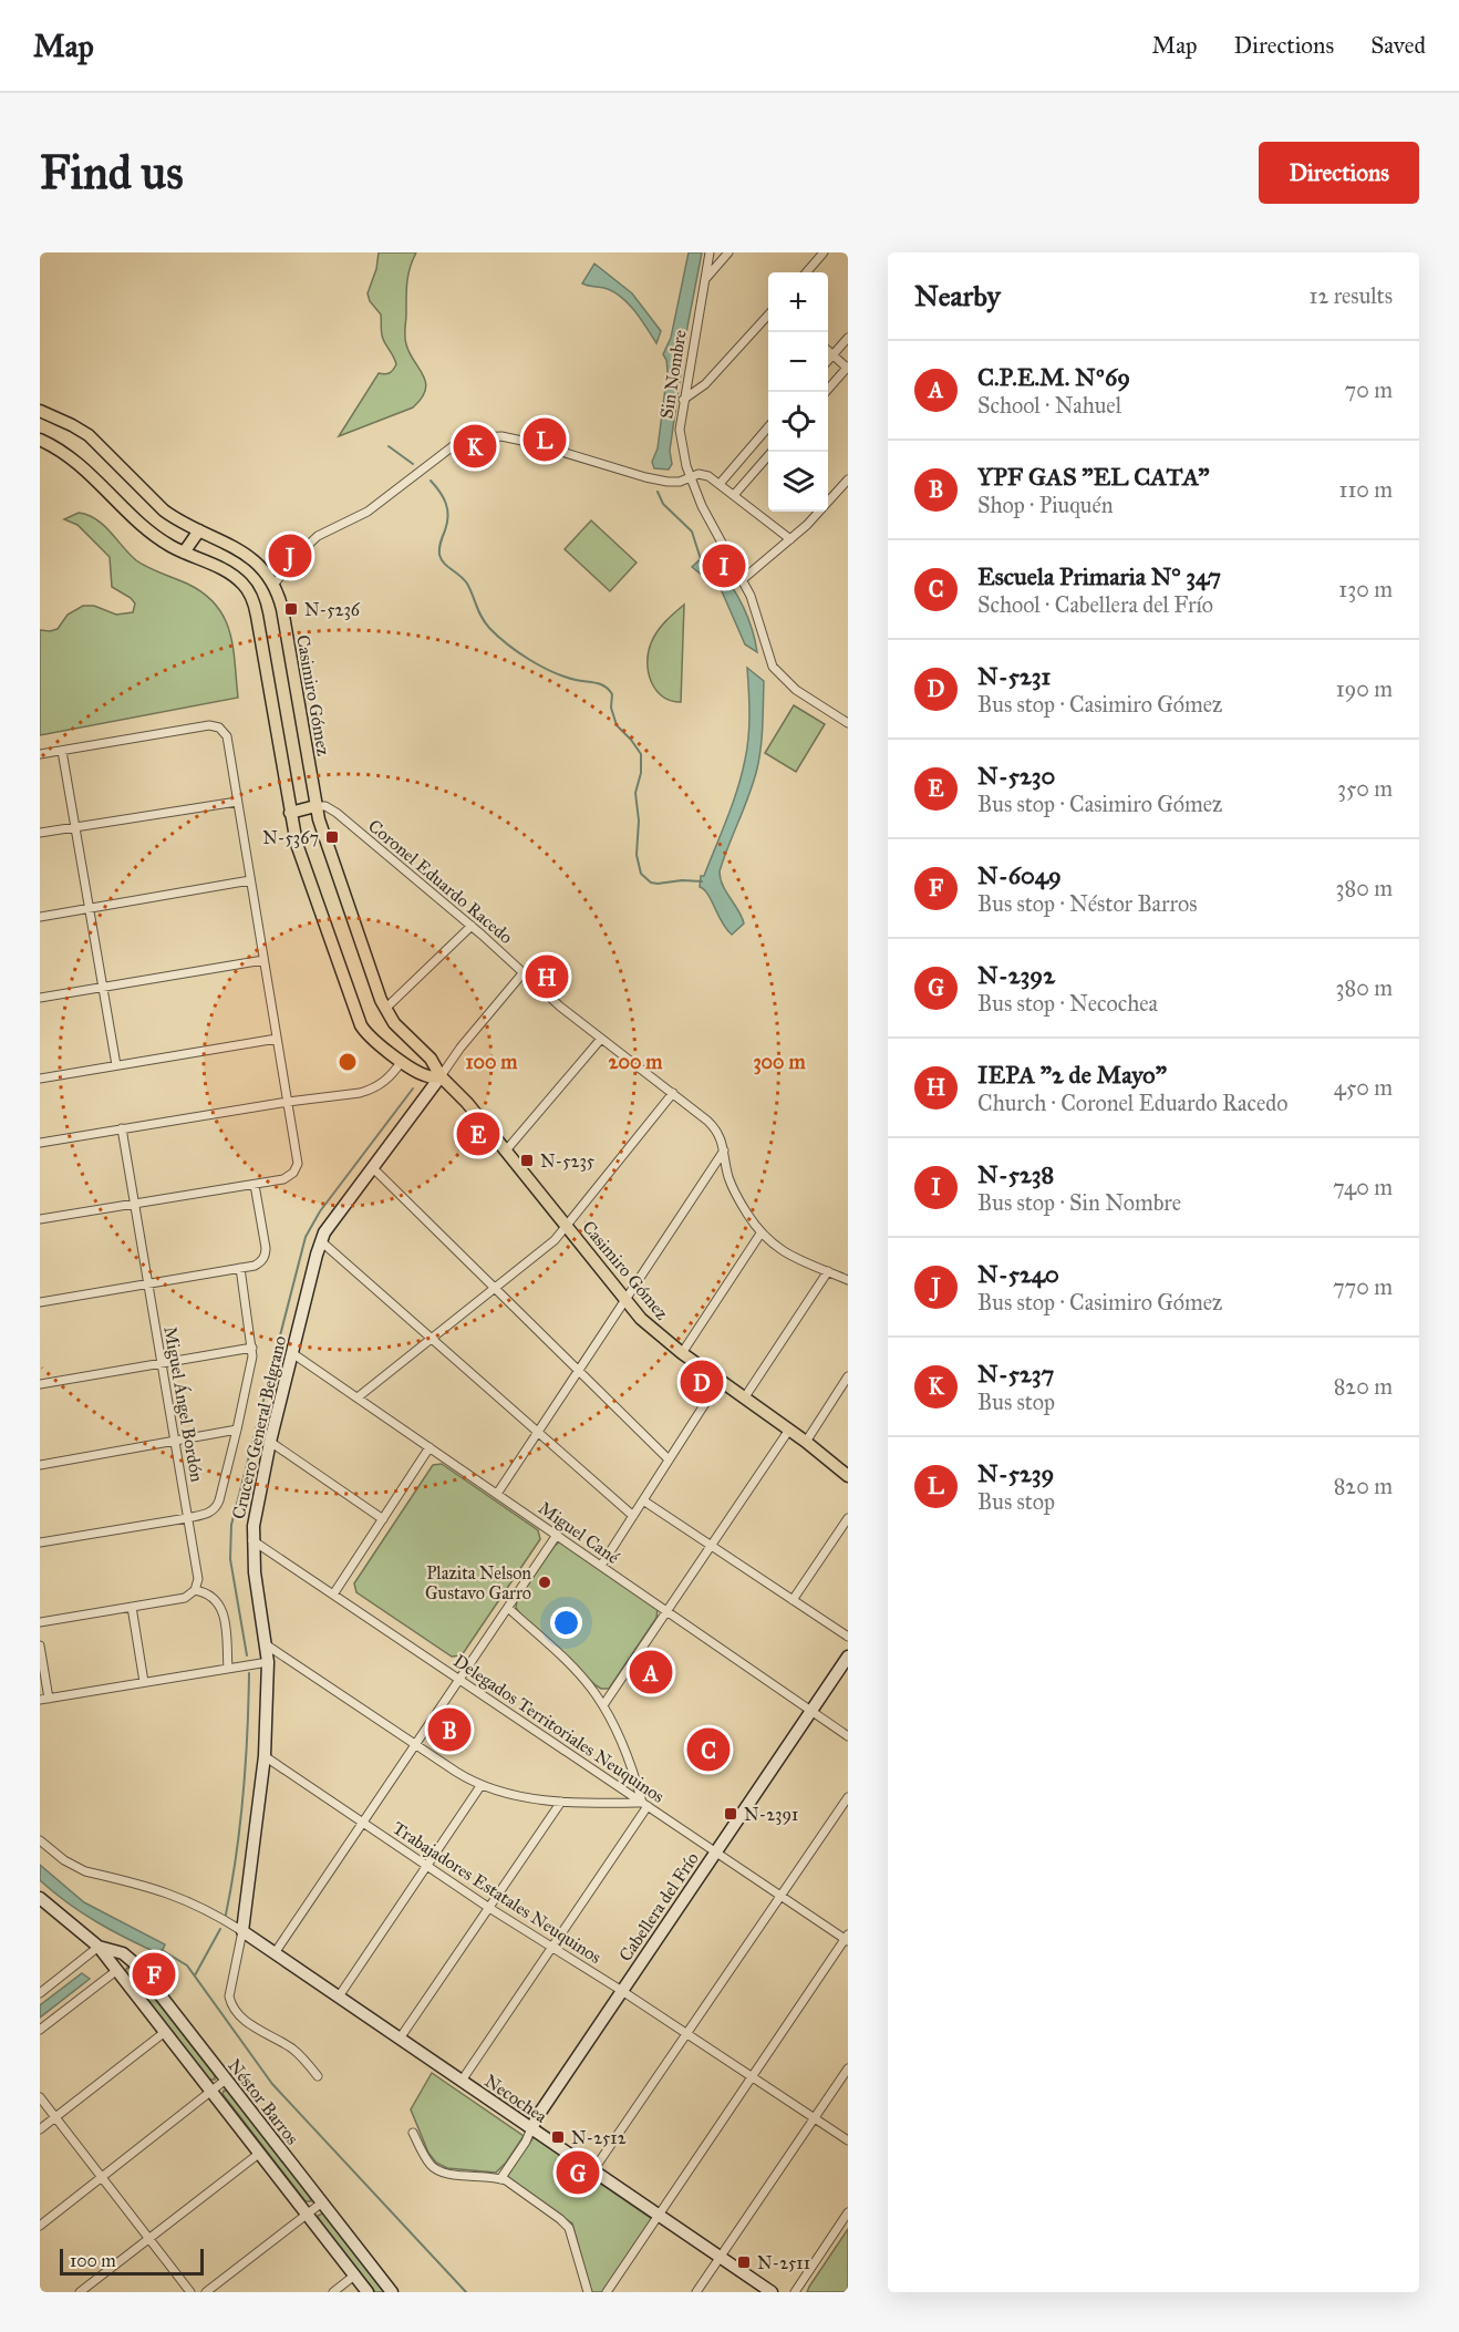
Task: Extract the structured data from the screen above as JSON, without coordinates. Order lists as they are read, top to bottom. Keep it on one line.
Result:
{"streets":{"main road":["Casimiro Gómez"],"street":["Sin Nombre","Coronel Eduardo Racedo","Miguel Ángel Bordón","Crucero General Belgrano","Miguel Cané","Delegados Territoriales Neuquinos","Trabajadores Estatales Neuquinos","Cabellera del Frío","Necochea","Néstor Barros"]},"crossings":[["Casimiro Gómez","Coronel Eduardo Racedo"],["Casimiro Gómez","Crucero General Belgrano"],["Coronel Eduardo Racedo","Crucero General Belgrano"],["Crucero General Belgrano","Miguel Cané"],["Crucero General Belgrano","Delegados Territoriales Neuquinos"],["Crucero General Belgrano","Trabajadores Estatales Neuquinos"],["Crucero General Belgrano","Necochea"],["Miguel Cané","Cabellera del Frío"],["Delegados Territoriales Neuquinos","Cabellera del Frío"],["Trabajadores Estatales Neuquinos","Cabellera del Frío"],["Cabellera del Frío","Necochea"]],"places":{"transit":["N-5236","N-5367","N-5235","N-2391","N-2512","N-2511"],"other":["Plazita Nelson Gustavo Garro"]},"scale_bar":"100 m","page":{"header":"Map","nav":["Map","Directions","Saved"],"buttons":"Directions","title":"Find us","heading":["Nearby","12 results"],"map_buttons":["+","−"],"list":[{"mark":"A","name":"C.P.E.M. Nº69","note":"School · Nahuel","value":"70 m"},{"mark":"B","name":"YPF GAS \"EL CATA\"","note":"Shop · Piuquén","value":"110 m"},{"mark":"C","name":"Escuela Primaria N° 347","note":"School · Cabellera del Frío","value":"130 m"},{"mark":"D","name":"N-5231","note":"Bus stop · Casimiro Gómez","value":"190 m"},{"mark":"E","name":"N-5230","note":"Bus stop · Casimiro Gómez","value":"350 m"},{"mark":"F","name":"N-6049","note":"Bus stop · Néstor Barros","value":"380 m"},{"mark":"G","name":"N-2392","note":"Bus stop · Necochea","value":"380 m"},{"mark":"H","name":"IEPA \"2 de Mayo\"","note":"Church · Coronel Eduardo Racedo","value":"450 m"},{"mark":"I","name":"N-5238","note":"Bus stop · Sin Nombre","value":"740 m"},{"mark":"J","name":"N-5240","note":"Bus stop · Casimiro Gómez","value":"770 m"},{"mark":"K","name":"N-5237","note":"Bus stop","value":"820 m"},{"mark":"L","name":"N-5239","note":"Bus stop","value":"820 m"}],"pins":["L","K","J","I","H","E","D","A","B","C","F","G"],"scale":"100 m"},"rings":["100 m","200 m","300 m"]}
